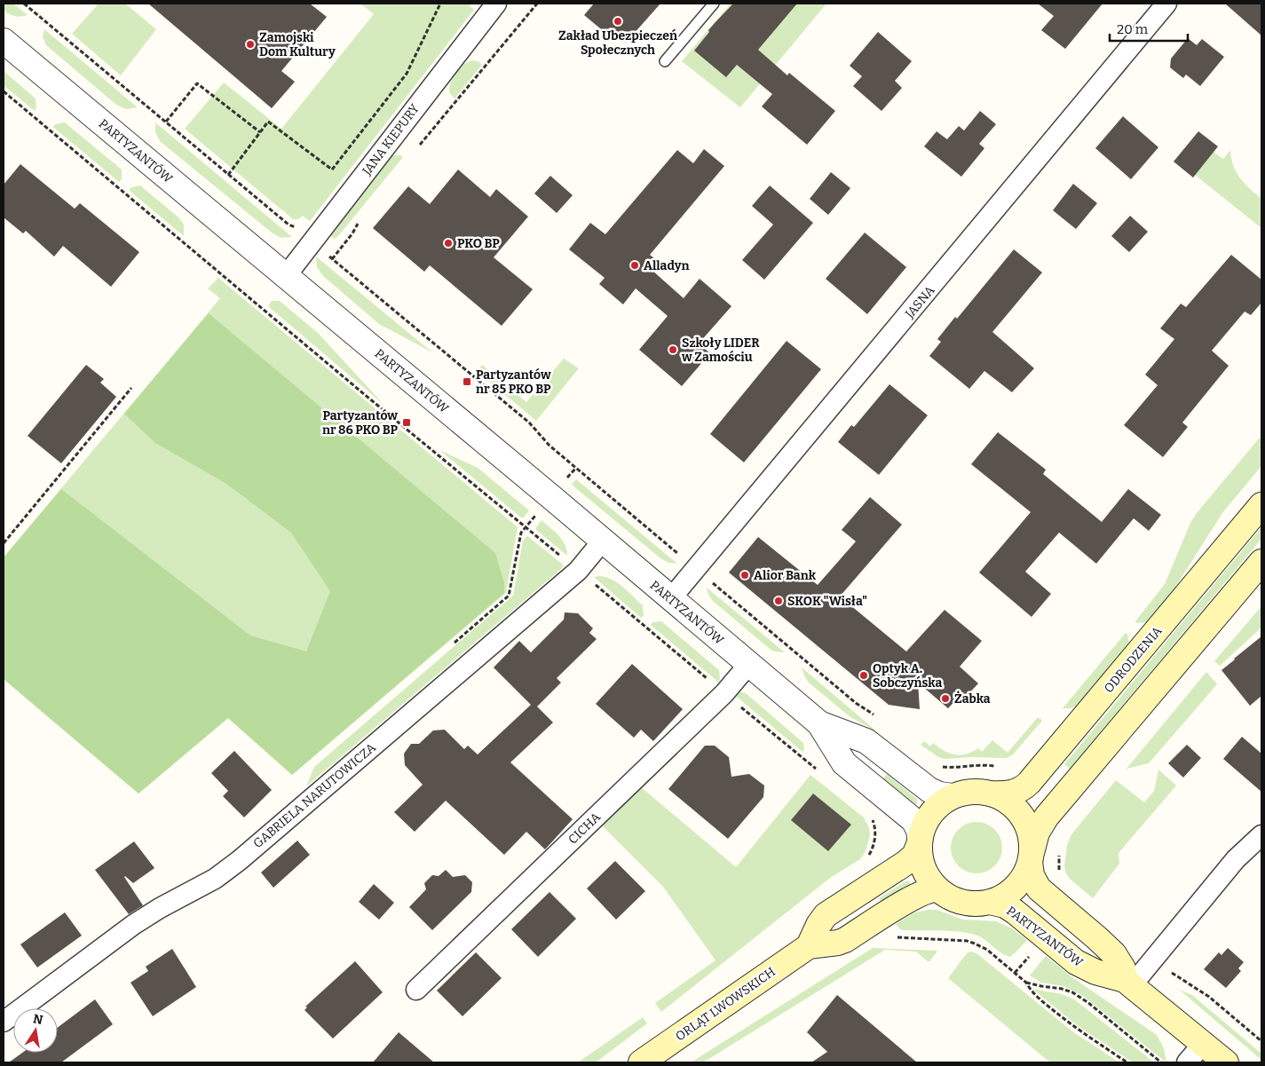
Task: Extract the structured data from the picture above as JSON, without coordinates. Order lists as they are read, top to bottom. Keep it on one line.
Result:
{"streets":{"main road":["PARTYZANTÓW","ODRODZENIA","ORLĄT LWOWSKICH"],"street":["JANA KIEPURY","JASNA","GABRIELA NARUTOWICZA","CICHA"]},"crossings":[["JANA KIEPURY","PARTYZANTÓW"],["PARTYZANTÓW","JASNA"],["PARTYZANTÓW","ODRODZENIA"],["PARTYZANTÓW","GABRIELA NARUTOWICZA"],["PARTYZANTÓW","CICHA"],["PARTYZANTÓW","ORLĄT LWOWSKICH"],["ODRODZENIA","ORLĄT LWOWSKICH"]],"places":{"other":["Zakład Ubezpieczeń Społecznych","Zamojski Dom Kultury","PKO BP","Alladyn","Szkoły LIDER w Zamościu","Alior Bank","SKOK \"Wisła\"","Optyk A. Sobczyńska","Żabka"],"transit":["Partyzantów nr 85 PKO BP","Partyzantów nr 86 PKO BP"]},"scale_bar":"20 m","north":"top"}
